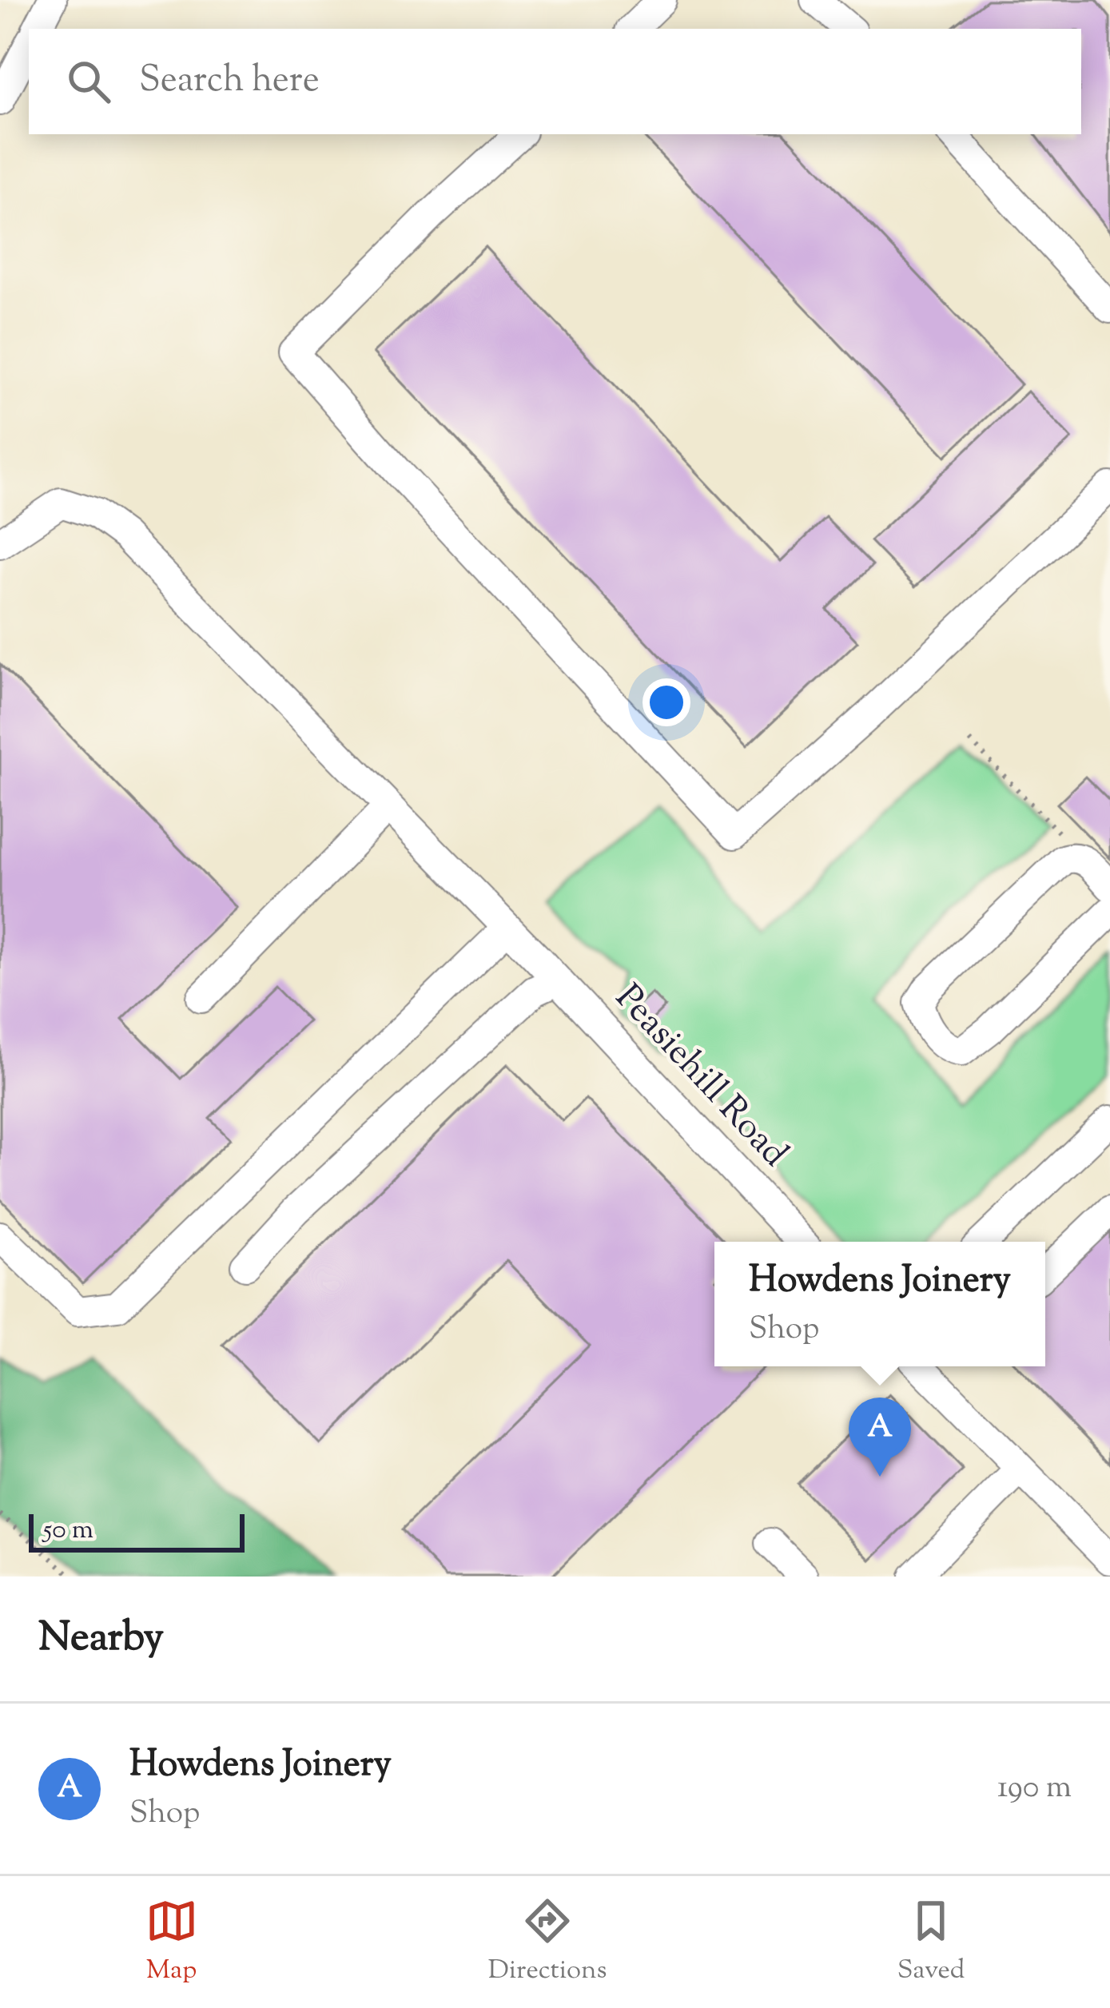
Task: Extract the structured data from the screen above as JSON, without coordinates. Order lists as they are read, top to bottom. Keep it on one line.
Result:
{"streets":{"lane":["Peasiehill Road"]},"scale_bar":"50 m","page":{"search":"Search here","popup":["Howdens Joinery","Shop"],"pins":"A","scale":"50 m","heading":"Nearby","list":[{"mark":"A","name":"Howdens Joinery","note":"Shop","value":"190 m"}],"nav":["Map","Directions","Saved"]}}
